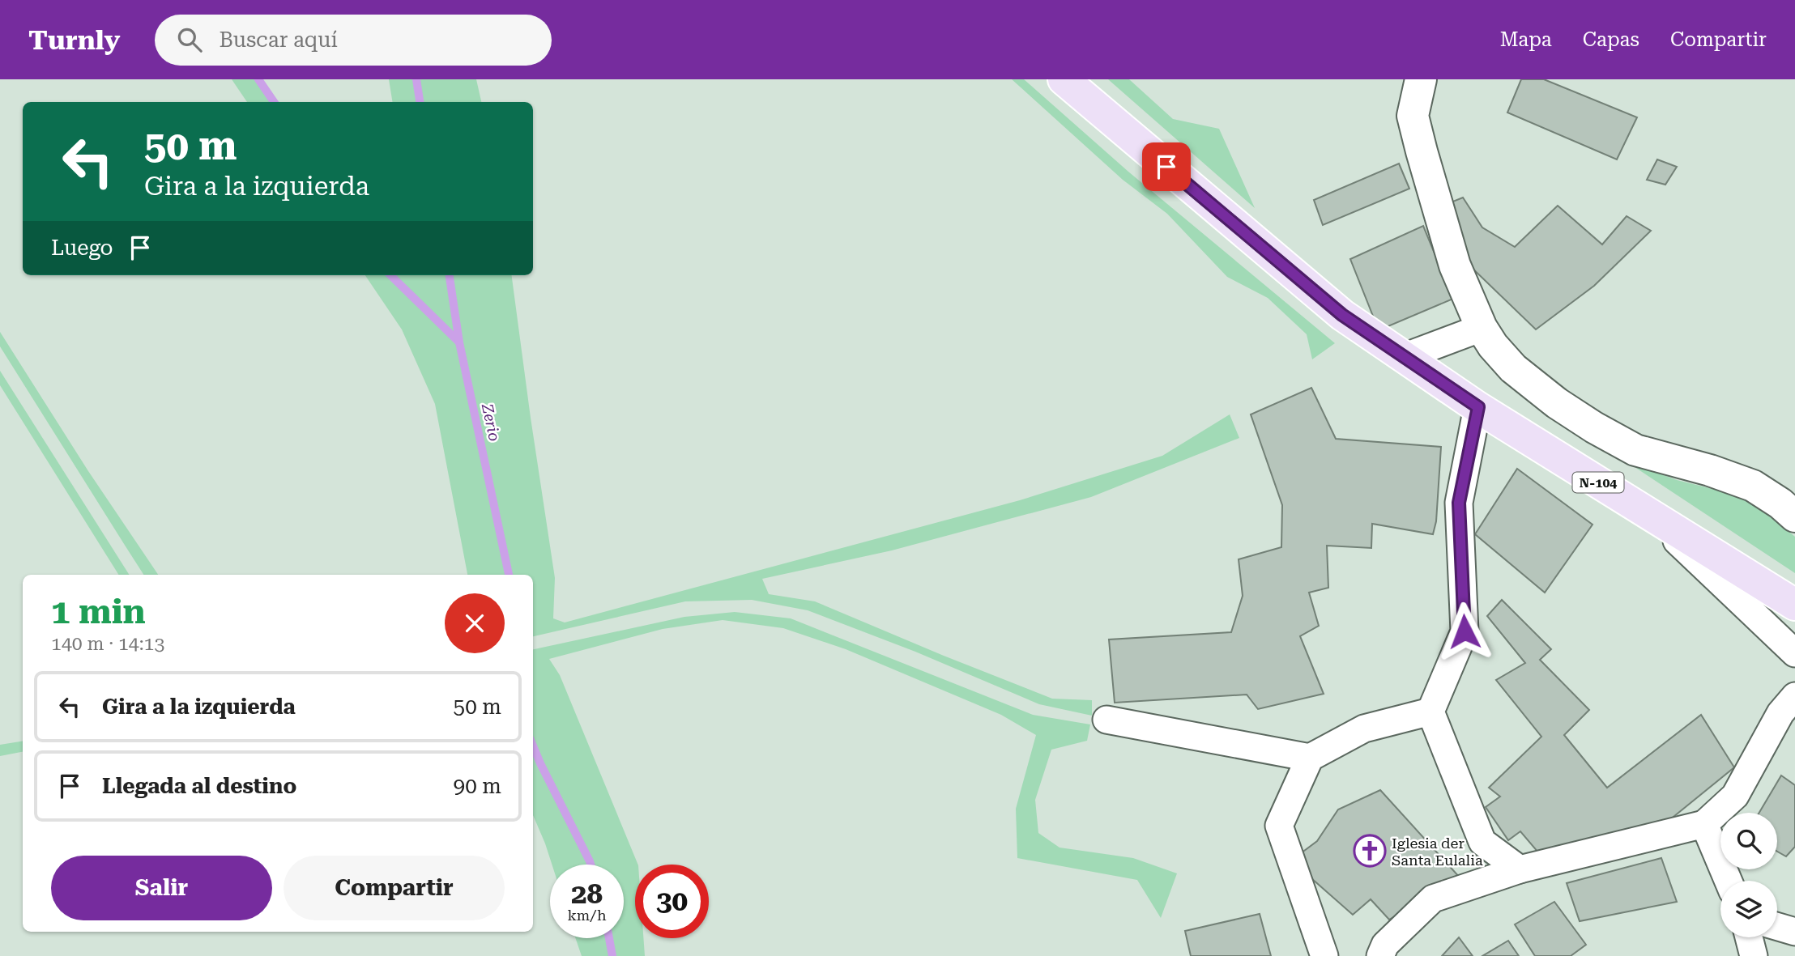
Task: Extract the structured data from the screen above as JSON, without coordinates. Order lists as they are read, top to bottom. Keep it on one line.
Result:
{"streets":{"main road":["N-104"]},"water":["Zerio"],"places":{"church":["Iglesia der Santa Eulalia"]},"page":{"header":"Turnly","search":"Buscar aquí","nav":["Mapa","Capas","Compartir"],"turn":["50 m","Gira a la izquierda"],"then":"Luego","heading":["1 min","140 m · 14:13"],"list":[{"name":"Gira a la izquierda","value":"50 m"},{"name":"Llegada al destino","value":"90 m"}],"buttons":["Salir","Compartir"],"speed":"28 km/h","limit":"30"}}
